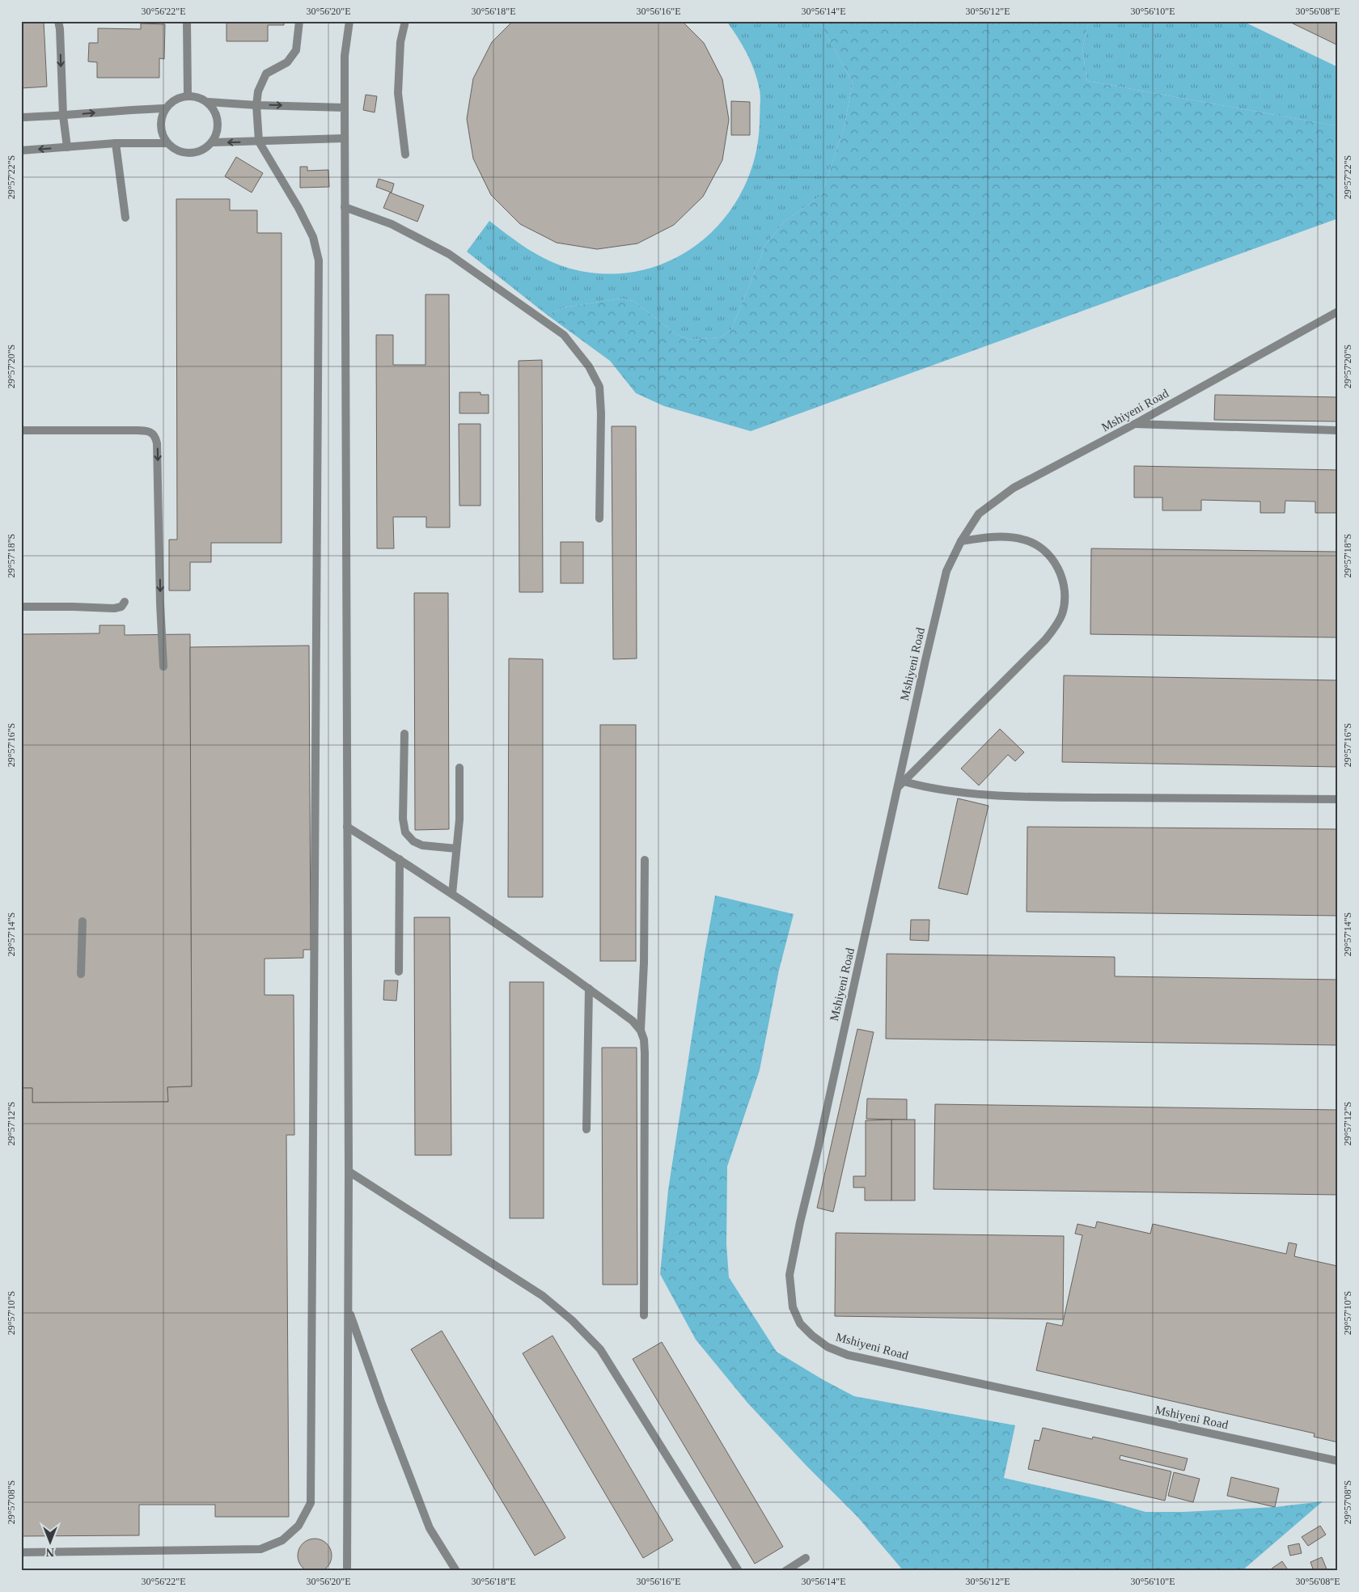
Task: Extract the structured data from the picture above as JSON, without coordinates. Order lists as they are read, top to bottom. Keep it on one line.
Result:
{"streets":{"street":["Mshiyeni Road"]},"north":"bottom","coordinates":["30°56'22\"E","30°56'20\"E","30°56'18\"E","30°56'16\"E","30°56'14\"E","30°56'12\"E","30°56'10\"E","30°56'08\"E","29°57'22\"S","29°57'20\"S","29°57'18\"S","29°57'16\"S","29°57'14\"S","29°57'12\"S","29°57'10\"S","29°57'08\"S"]}
